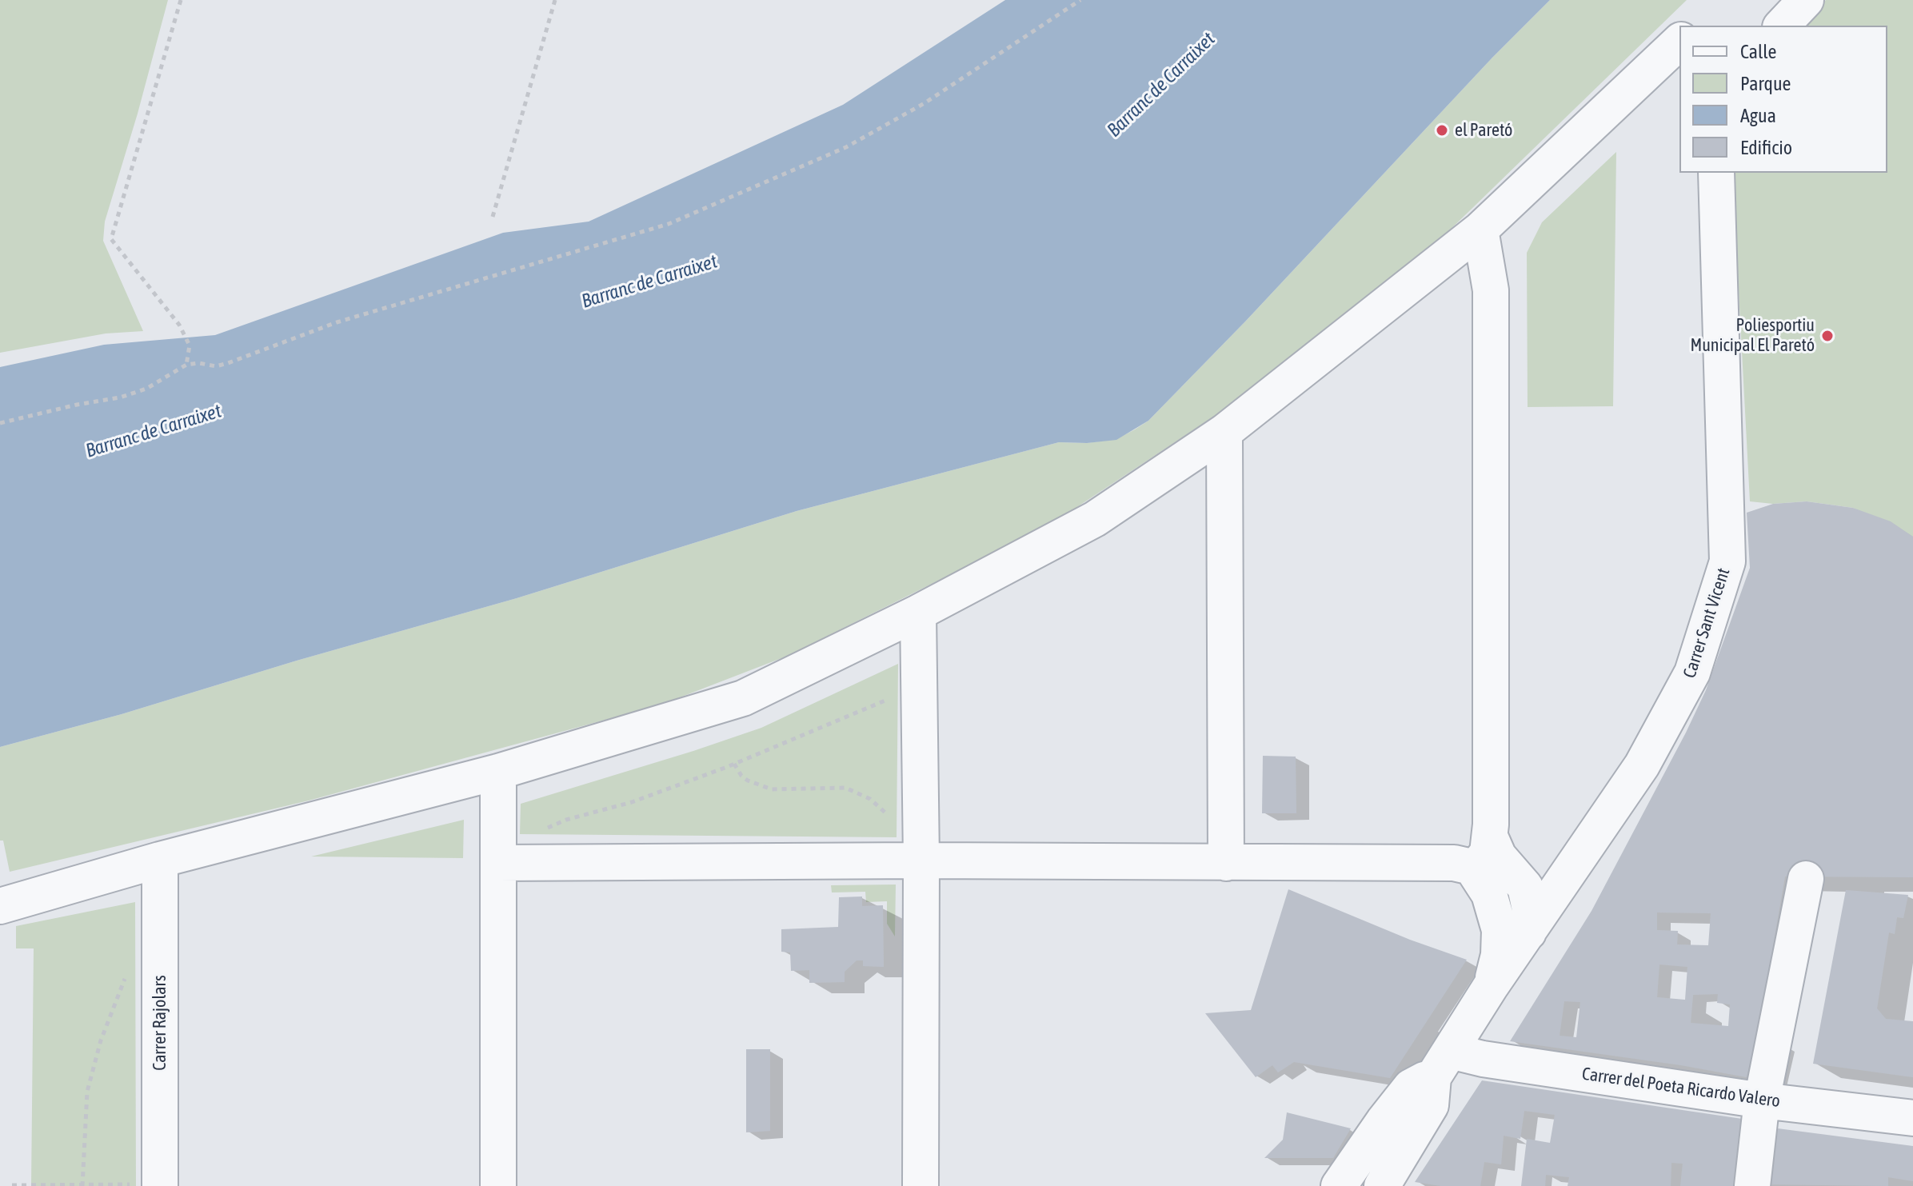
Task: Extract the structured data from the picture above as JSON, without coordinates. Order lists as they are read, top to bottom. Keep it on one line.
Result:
{"streets":{"street":["Carrer Sant Vicent","Carrer Rajolars","Carrer del Poeta Ricardo Valero"]},"crossings":[["Carrer Sant Vicent","Carrer del Poeta Ricardo Valero"]],"water":["Barranc de Carraixet"],"places":["el Paretó","Poliesportiu Municipal El Paretó"],"legend":["Calle","Parque","Agua","Edificio"]}
